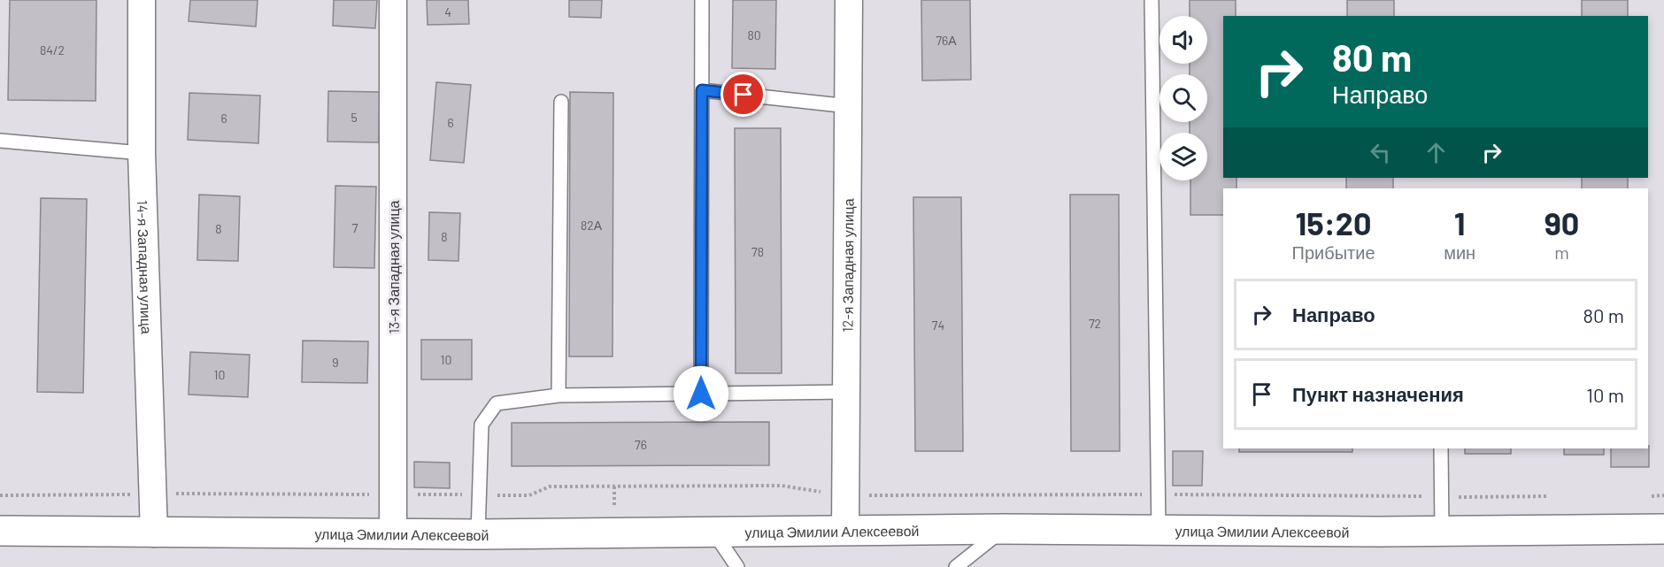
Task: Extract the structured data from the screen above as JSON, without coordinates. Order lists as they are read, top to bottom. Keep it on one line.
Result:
{"streets":{"street":["12-я Западная улица","14-я Западная улица","13-я Западная улица","улица Эмилии Алексеевой"]},"crossings":[["12-я Западная улица","улица Эмилии Алексеевой"],["14-я Западная улица","улица Эмилии Алексеевой"],["13-я Западная улица","улица Эмилии Алексеевой"]],"house_numbers":["4","80","76А","84/2","5","6","6","82А","7","8","8","78","72","74","10","9","10","76"],"page":{"turn":["80 m","Направо"],"eta":["15:20","Прибытие","1","мин","90","m"],"list":[{"name":"Направо","value":"80 m"},{"name":"Пункт назначения","value":"10 m"}]}}
